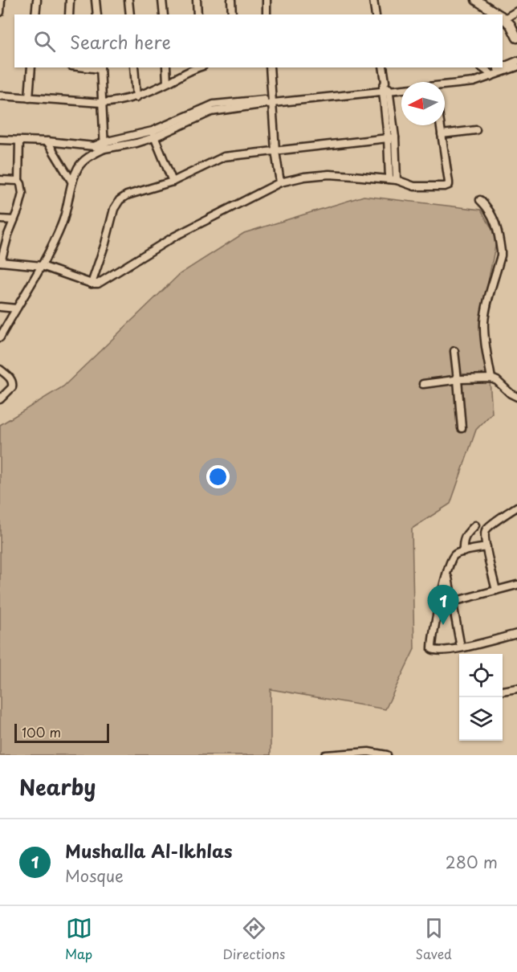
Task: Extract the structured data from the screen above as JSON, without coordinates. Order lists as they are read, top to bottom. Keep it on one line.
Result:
{"scale_bar":"100 m","north":"left","page":{"search":"Search here","pins":"1","scale":"100 m","heading":"Nearby","list":[{"mark":"1","name":"Mushalla Al-Ikhlas","note":"Mosque","value":"280 m"}],"nav":["Map","Directions","Saved"]}}
